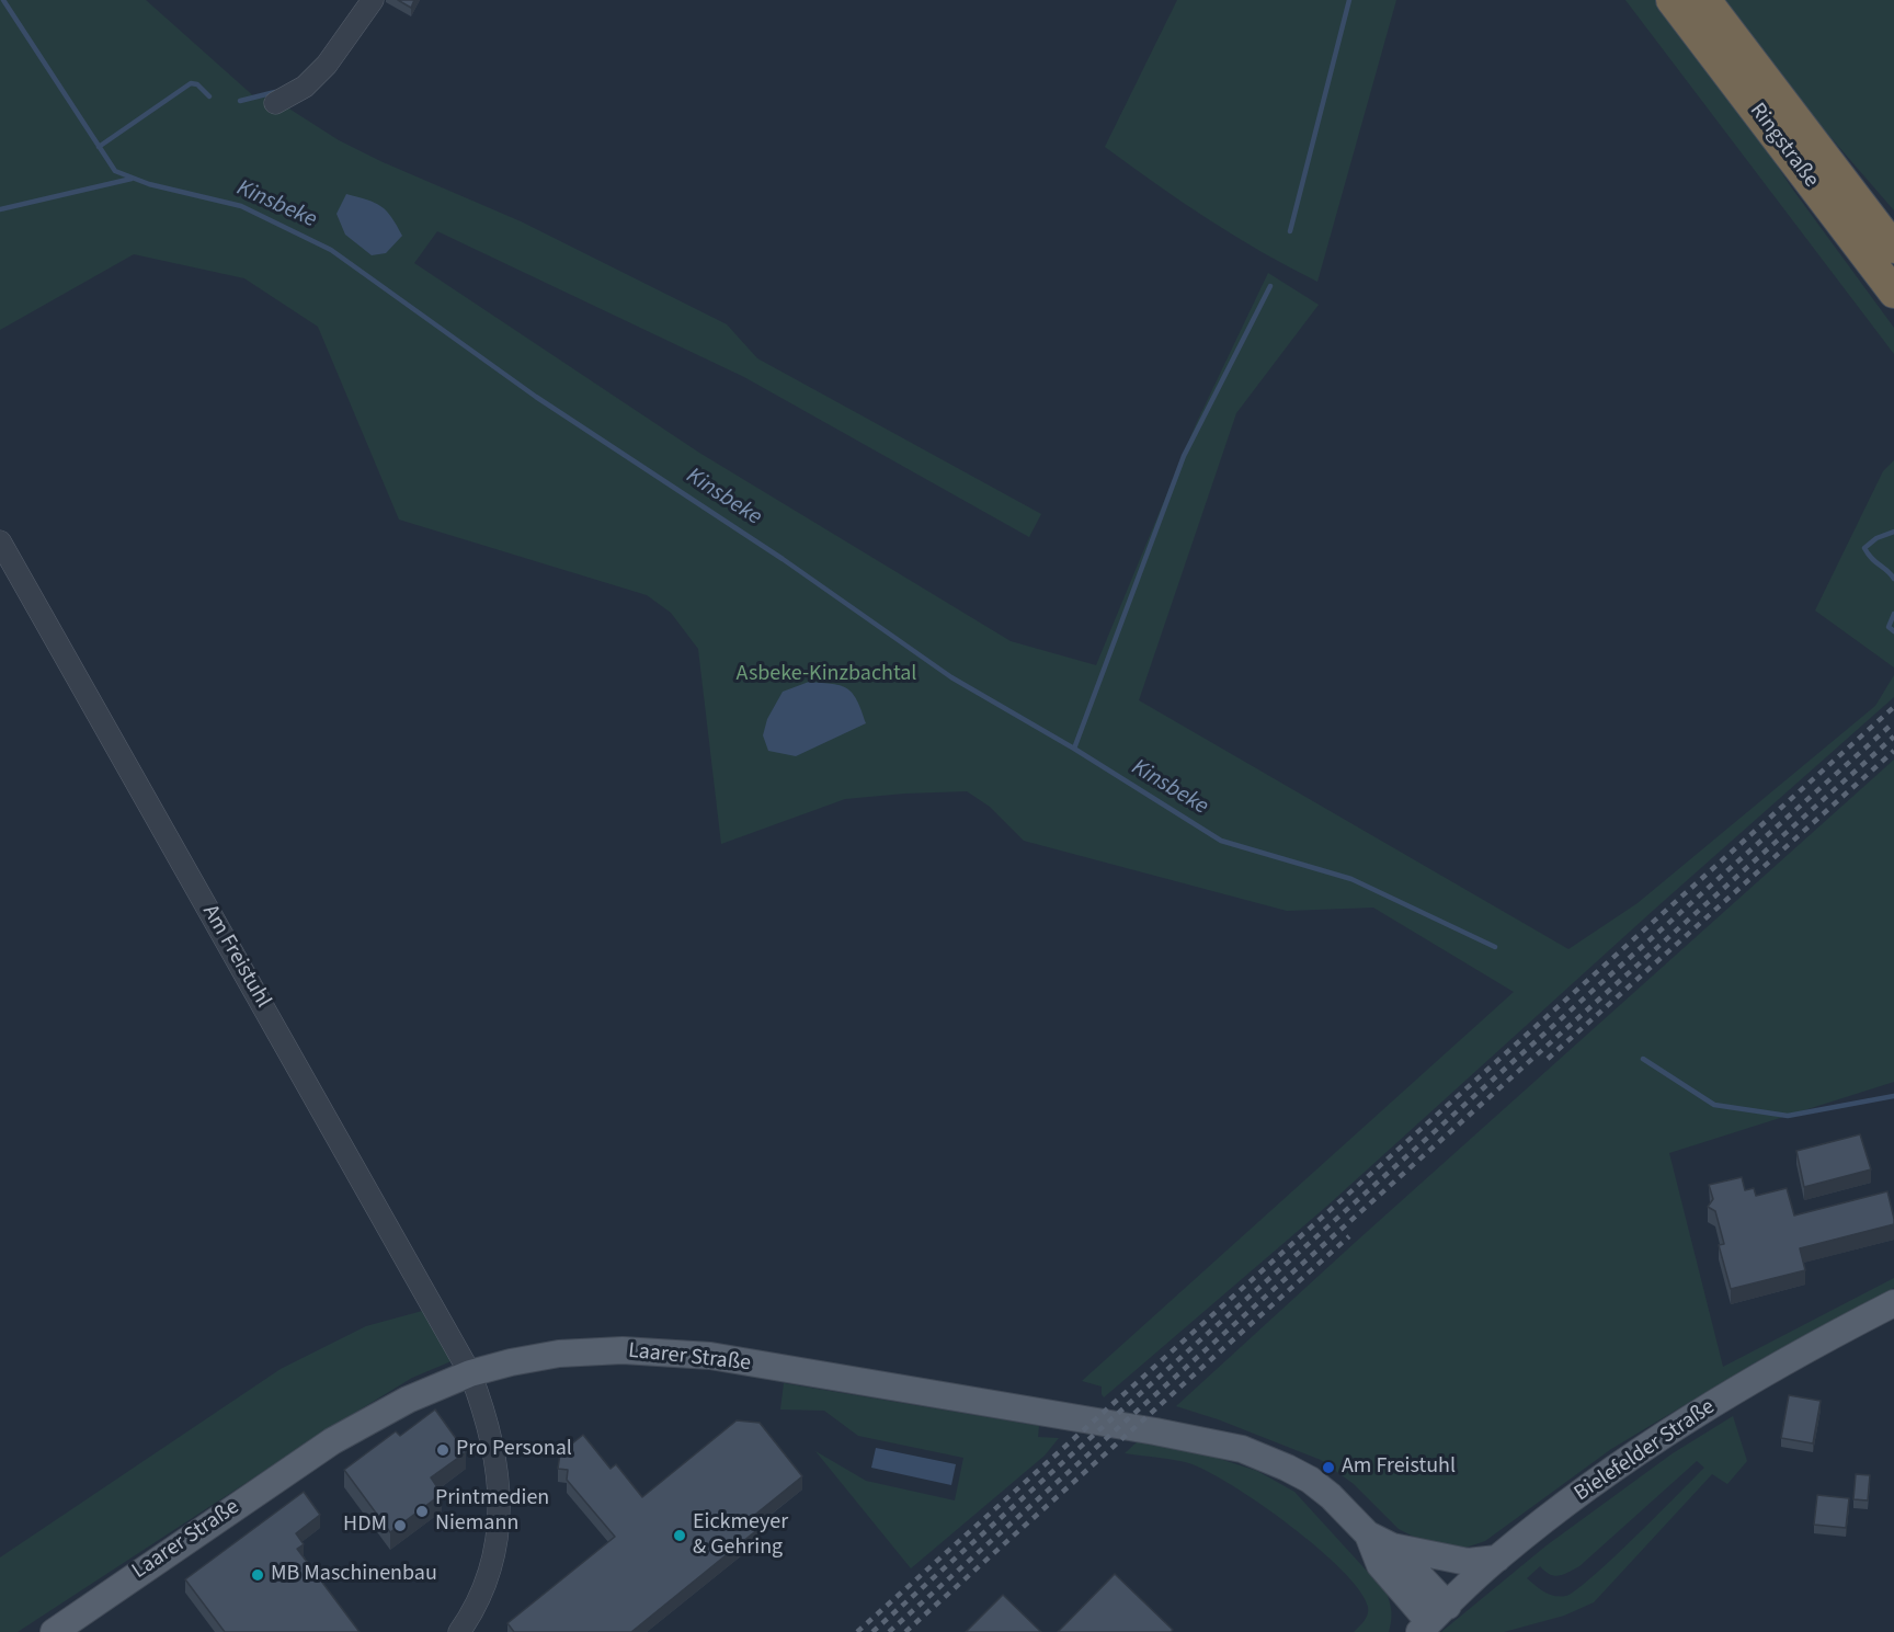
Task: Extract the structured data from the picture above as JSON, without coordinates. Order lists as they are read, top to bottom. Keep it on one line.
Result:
{"streets":{"highway":["Ringstraße"],"main road":["Laarer Straße","Bielefelder Straße"],"street":["Am Freistuhl"]},"crossings":[["Am Freistuhl","Laarer Straße"],["Laarer Straße","Bielefelder Straße"]],"water":["Kinsbeke"],"parks":["Asbeke-Kinzbachtal"],"places":["Pro Personal","Am Freistuhl","Printmedien Niemann","HDM","Eickmeyer & Gehring","MB Maschinenbau"]}
